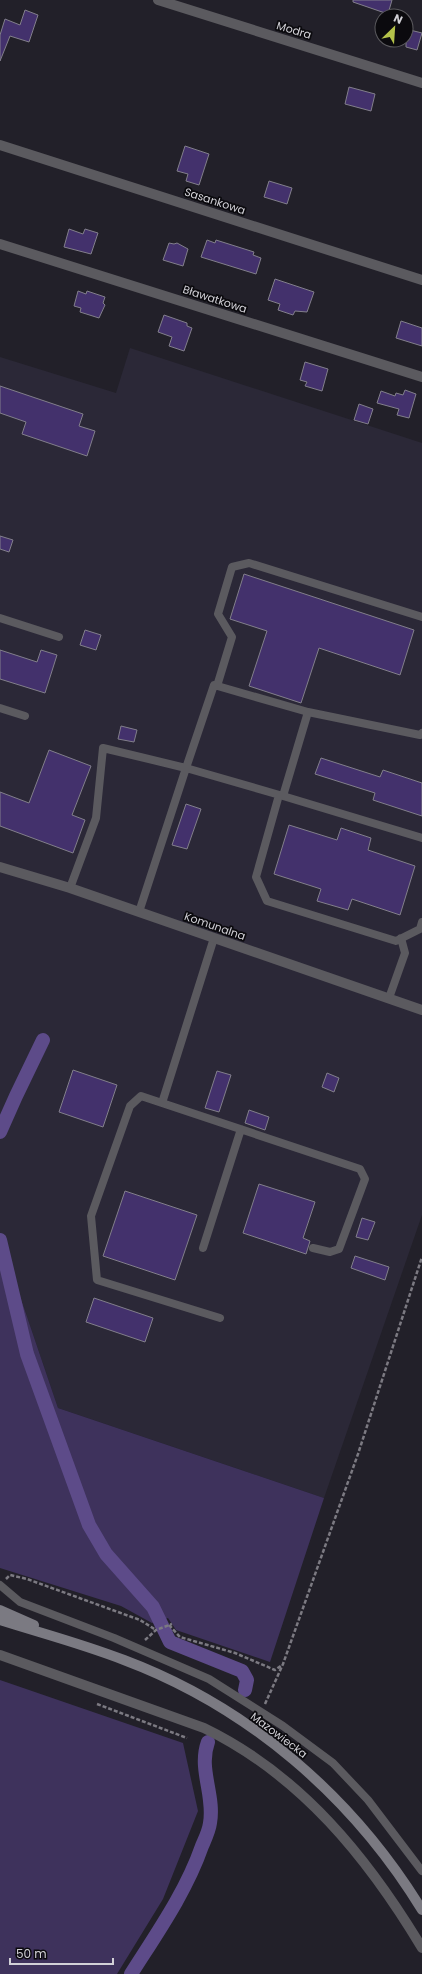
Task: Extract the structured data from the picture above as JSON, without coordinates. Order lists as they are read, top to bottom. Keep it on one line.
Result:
{"streets":{"main road":["Mazowiecka"],"street":["Modra","Sasankowa","Bławatkowa","Komunalna"]},"scale_bar":"50 m","north":"top right"}
